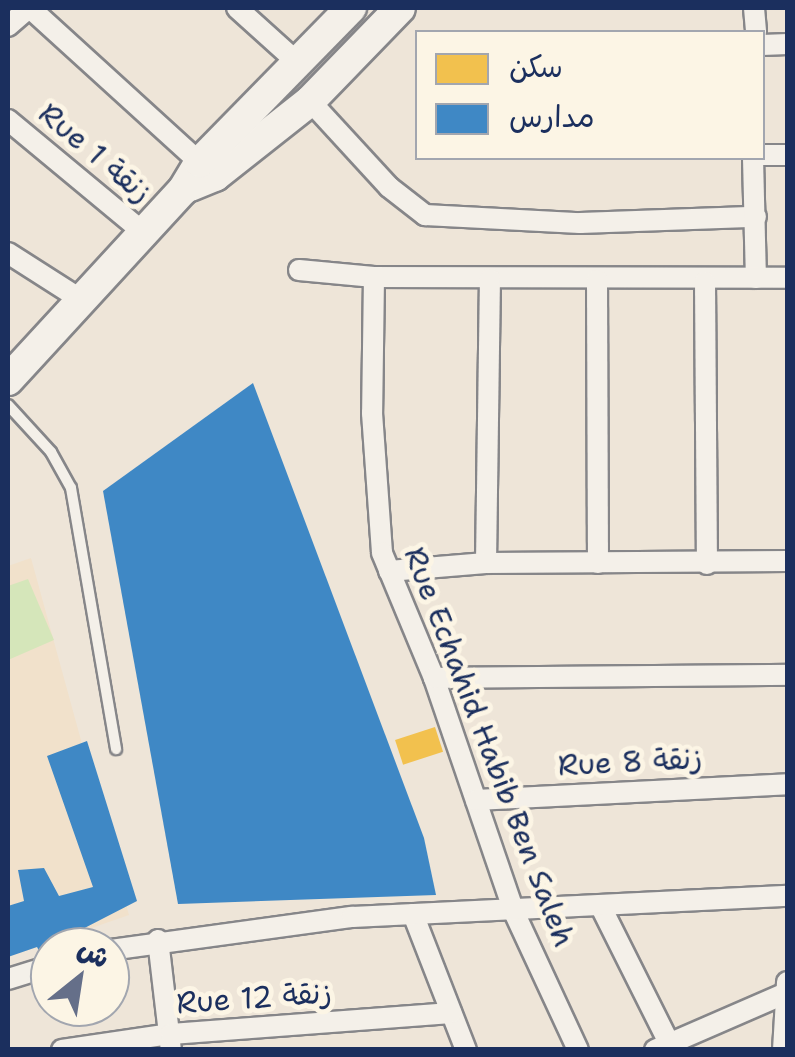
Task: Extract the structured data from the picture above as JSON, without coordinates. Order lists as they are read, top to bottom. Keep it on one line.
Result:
{"streets":{"street":["Rue 1 زنقة","Rue Echahid Habib Ben Saleh","Rue 8 زنقة","Rue 12 زنقة"]},"crossings":[["Rue Echahid Habib Ben Saleh","Rue 8 زنقة"]],"legend":["سكن","مدارس"],"north":"top right"}
